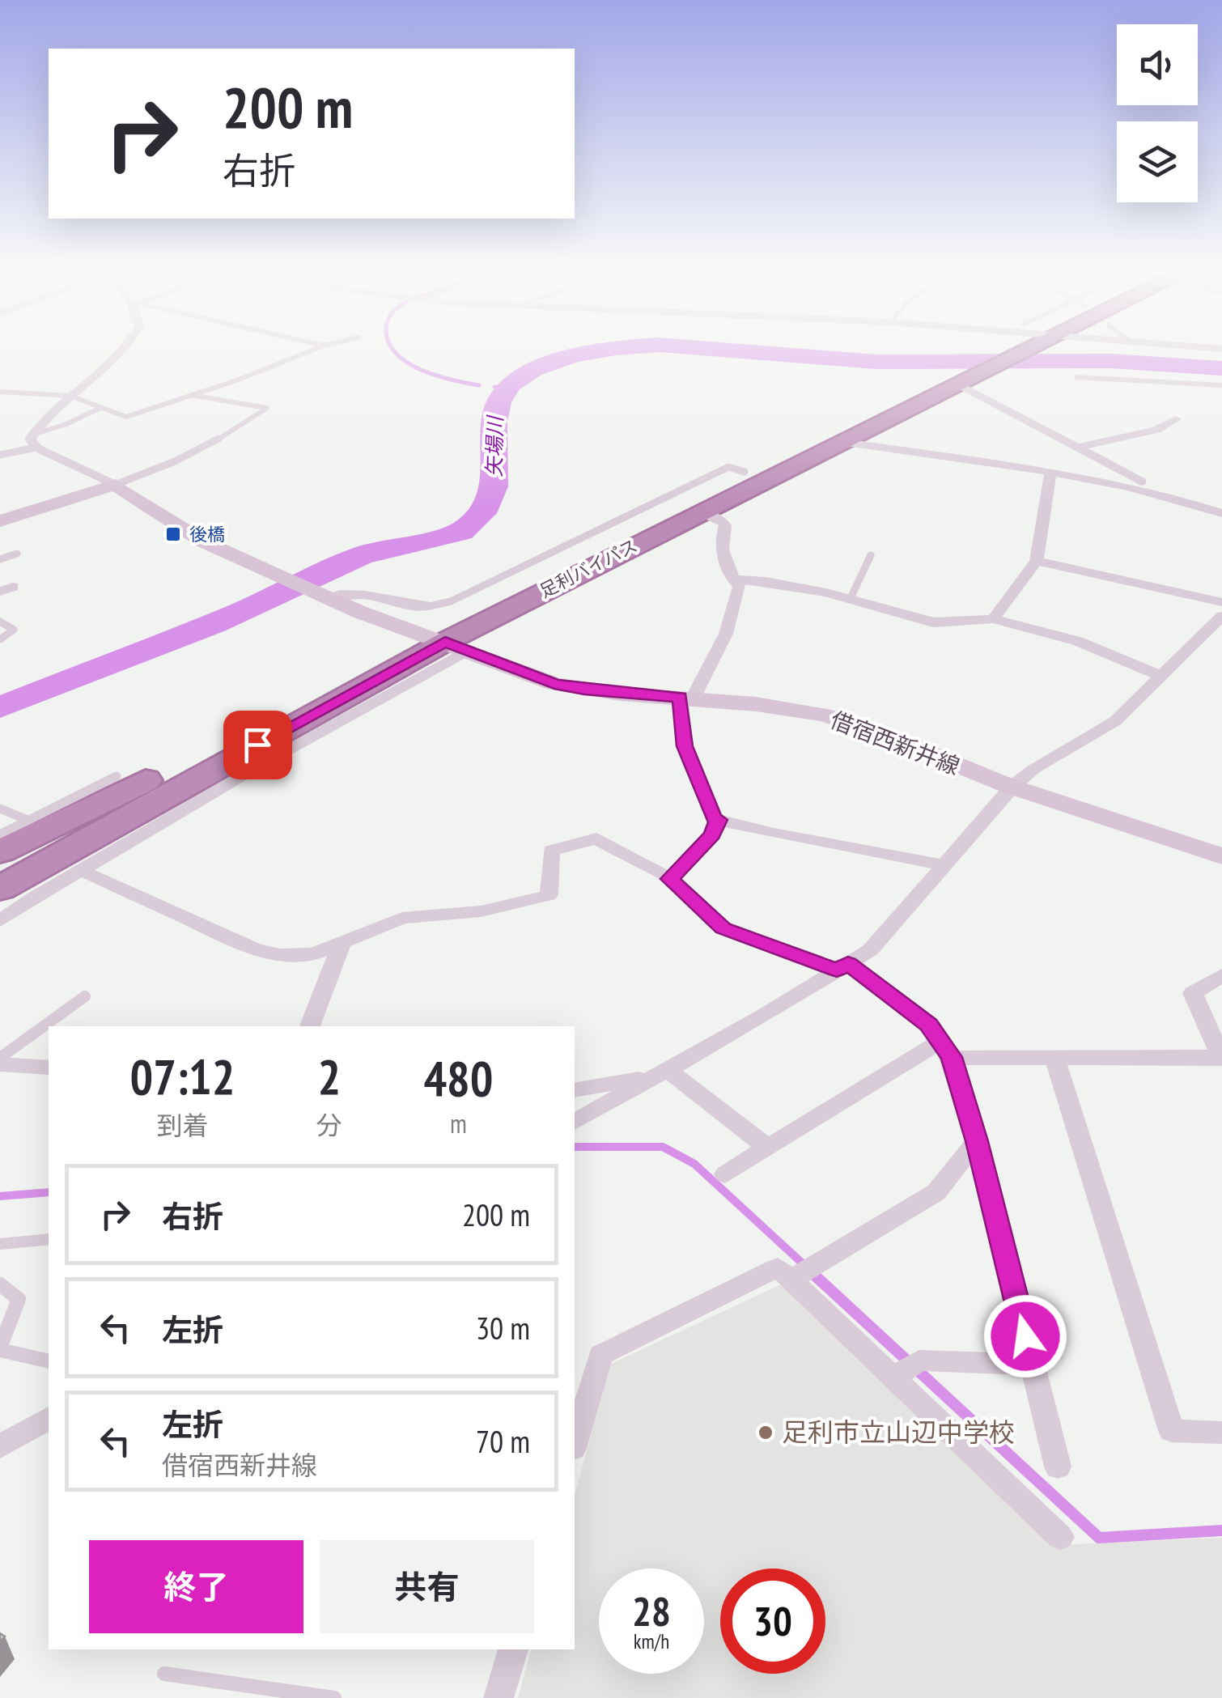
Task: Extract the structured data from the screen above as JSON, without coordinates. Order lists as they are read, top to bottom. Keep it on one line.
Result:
{"streets":{"highway":["足利バイパス"],"main road":["借宿西新井線"]},"crossings":[["足利バイパス","借宿西新井線"]],"water":["矢場川"],"places":{"transit":["後橋"],"other":["足利市立山辺中学校"]},"page":{"turn":["200 m","右折"],"eta":["07:12","到着","2","分","480","m"],"list":[{"name":"右折","value":"200 m"},{"name":"左折","value":"30 m"},{"name":"左折","note":"借宿西新井線","value":"70 m"}],"buttons":["終了","共有"],"speed":"28 km/h","limit":"30"}}
